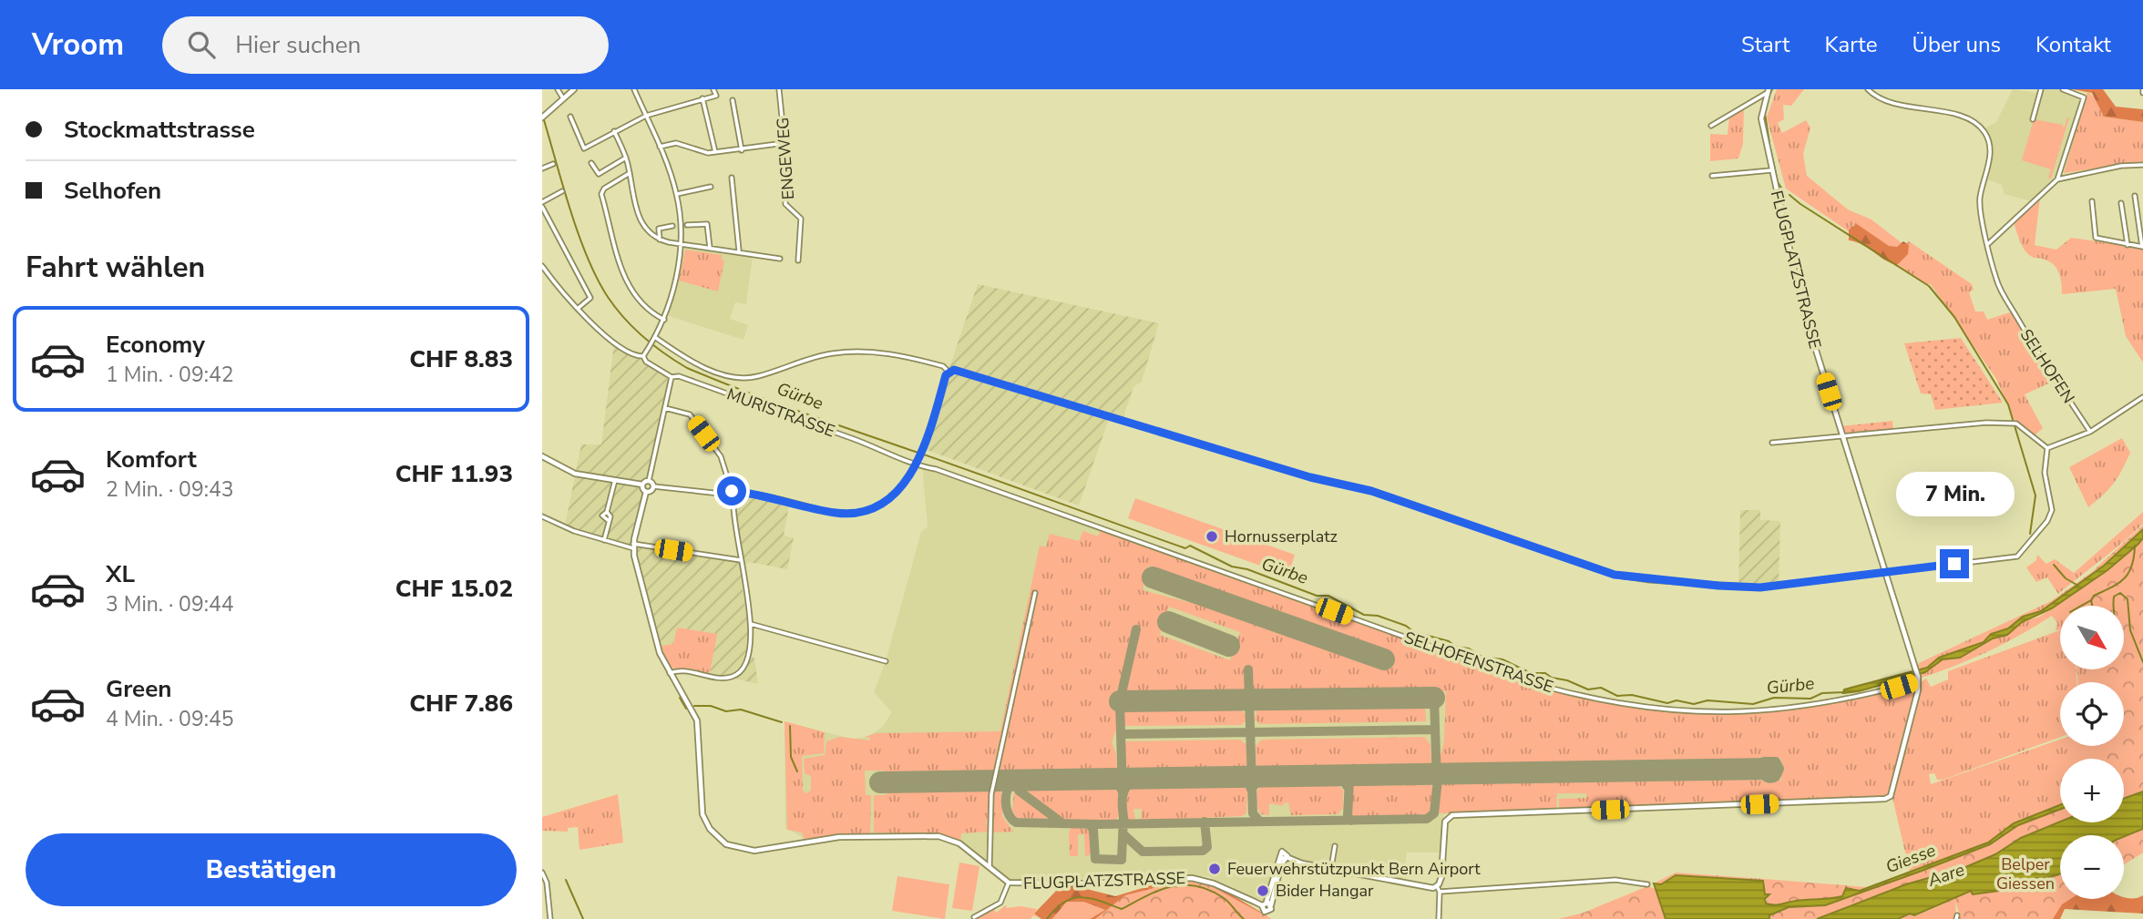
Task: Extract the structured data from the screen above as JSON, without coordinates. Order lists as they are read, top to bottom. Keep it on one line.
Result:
{"streets":{"street":["ENGEWEG","FLUGPLATZSTRASSE","SELHOFEN","MURISTRASSE","SELHOFENSTRASSE"]},"crossings":[["FLUGPLATZSTRASSE","SELHOFENSTRASSE"],["MURISTRASSE","SELHOFENSTRASSE"]],"water":["Gürbe","Giesse","Aare"],"parks":["Belper Giessen"],"places":["Hornusserplatz","Feuerwehrstützpunkt Bern Airport","Bider Hangar"],"north":"bottom right","page":{"header":"Vroom","search":"Hier suchen","nav":["Start","Karte","Über uns","Kontakt"],"banner":["Stockmattstrasse","Selhofen"],"heading":"Fahrt wählen","list":[{"name":"Economy","note":"1 Min. · 09:42","value":"CHF 8.83"},{"name":"Komfort","note":"2 Min. · 09:43","value":"CHF 11.93"},{"name":"XL","note":"3 Min. · 09:44","value":"CHF 15.02"},{"name":"Green","note":"4 Min. · 09:45","value":"CHF 7.86"}],"bubble":"7 Min.","map_buttons":["+","−"],"buttons":"Bestätigen"}}
